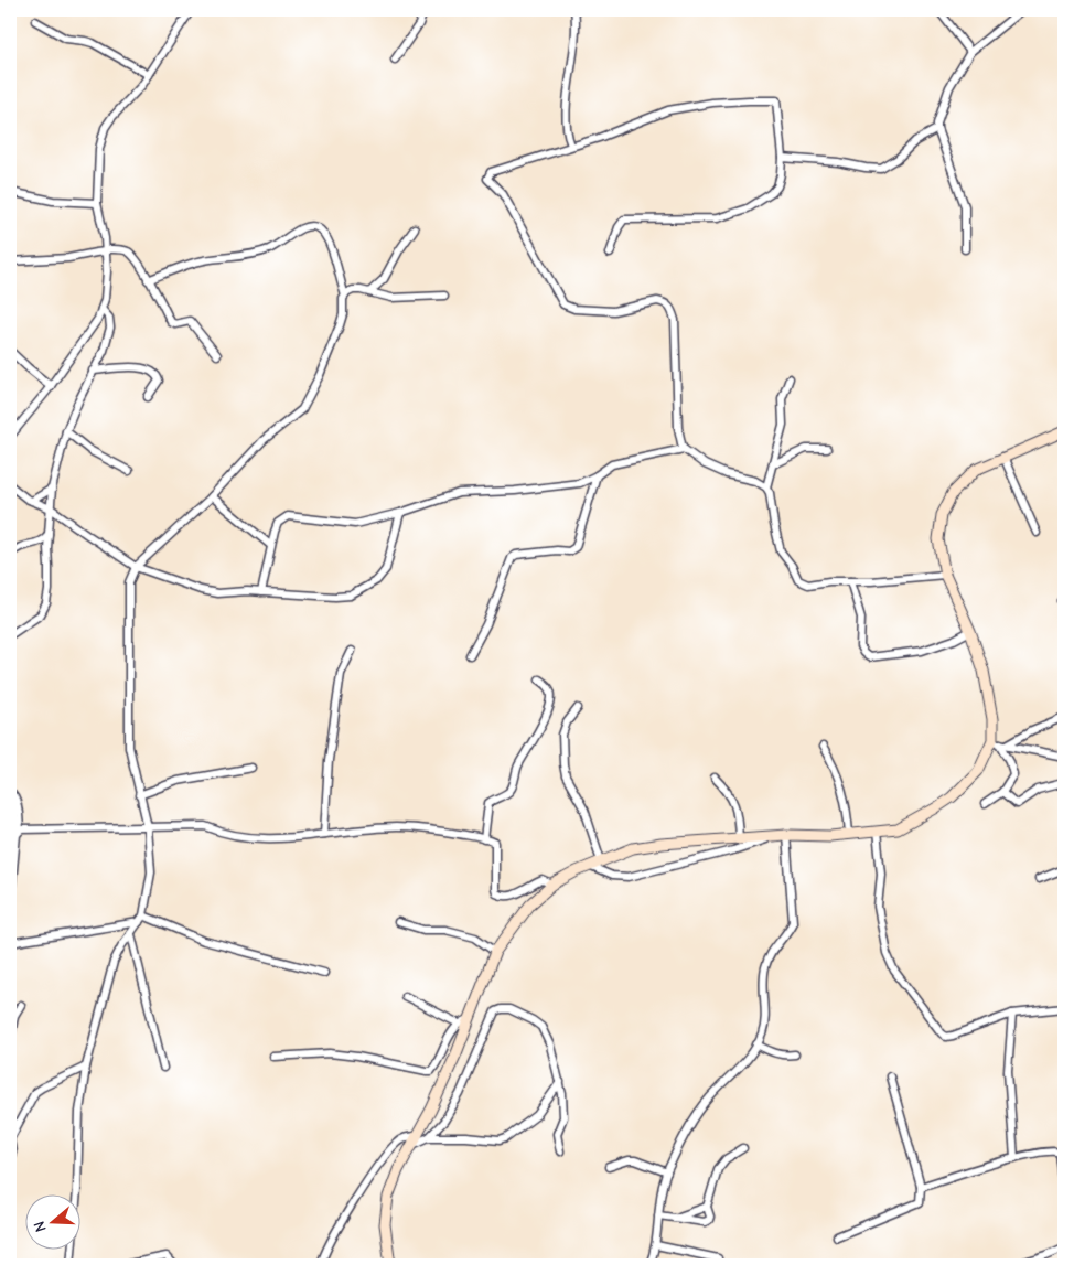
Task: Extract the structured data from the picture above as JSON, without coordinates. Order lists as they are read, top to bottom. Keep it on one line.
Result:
{"north":"left"}
